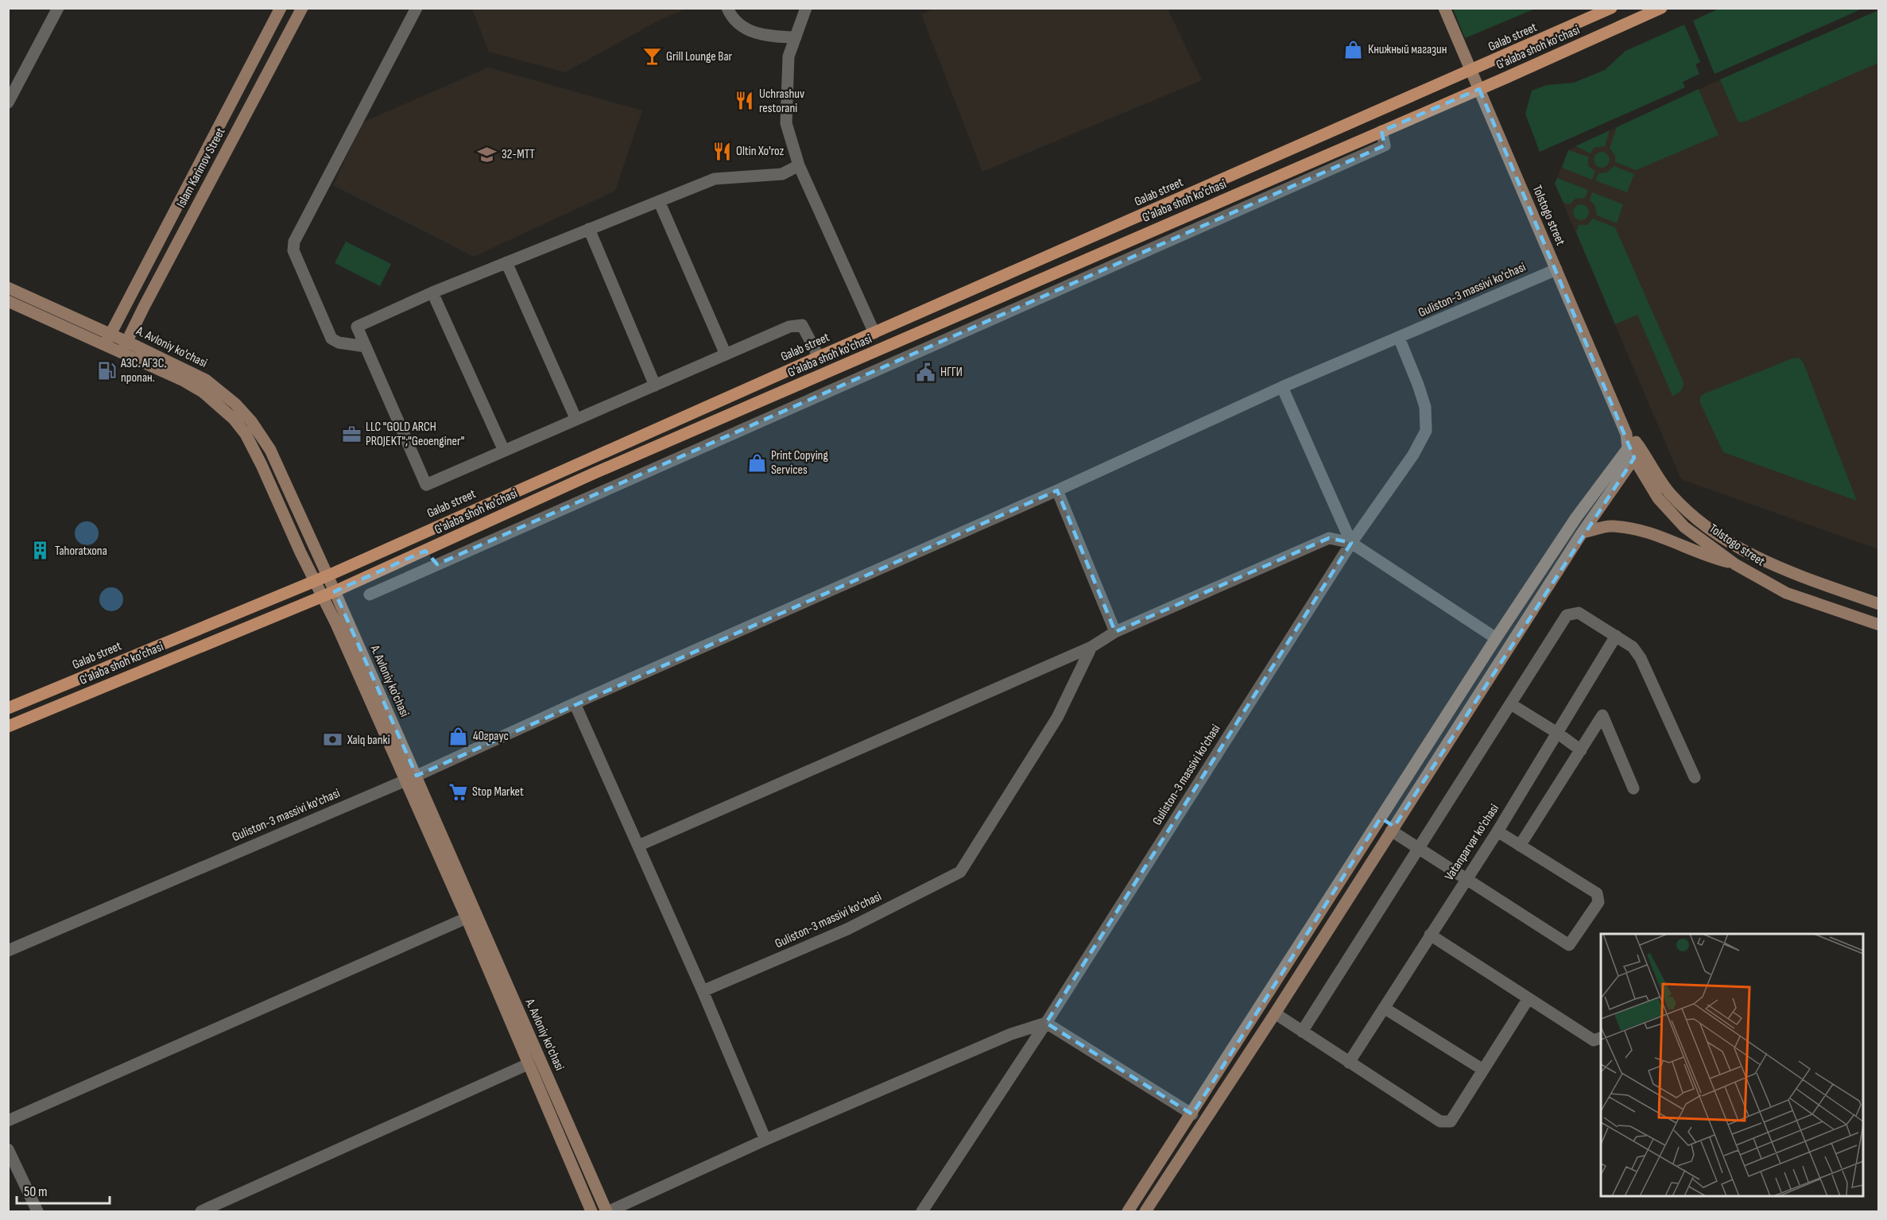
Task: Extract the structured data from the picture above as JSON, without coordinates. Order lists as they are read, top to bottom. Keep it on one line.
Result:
{"streets":{"main road":["Galab street","G'alaba shoh ko'chasi"],"street":["Islam Karimov Street","Tolstogo street","Guliston-3 massivi ko'chasi","A. Avloniy ko'chasi","Vatanparvar ko'chasi"]},"crossings":[["Galab street","Tolstogo street"],["Galab street","A. Avloniy ko'chasi"],["G'alaba shoh ko'chasi","Tolstogo street"],["G'alaba shoh ko'chasi","A. Avloniy ko'chasi"],["Islam Karimov Street","A. Avloniy ko'chasi"],["Tolstogo street","Guliston-3 massivi ko'chasi"],["Guliston-3 massivi ko'chasi","A. Avloniy ko'chasi"]],"places":{"shop":["Книжный магазин","Print Copying Services","40граус"],"bar":["Grill Lounge Bar"],"restaurant":["Uchrashuv restorani","Oltin Xo'roz"],"school or university":["32-MTT"],"fuel station":["АЗС. АГЗС. пропан."],"public building":["НГГИ"],"office":["LLC \"GOLD ARCH PROJEKT\";\"Geoenginer\""],"building":["Tahoratxona"],"bank":["Xalq banki"],"supermarket":["Stop Market"]},"scale_bar":"50 m"}
